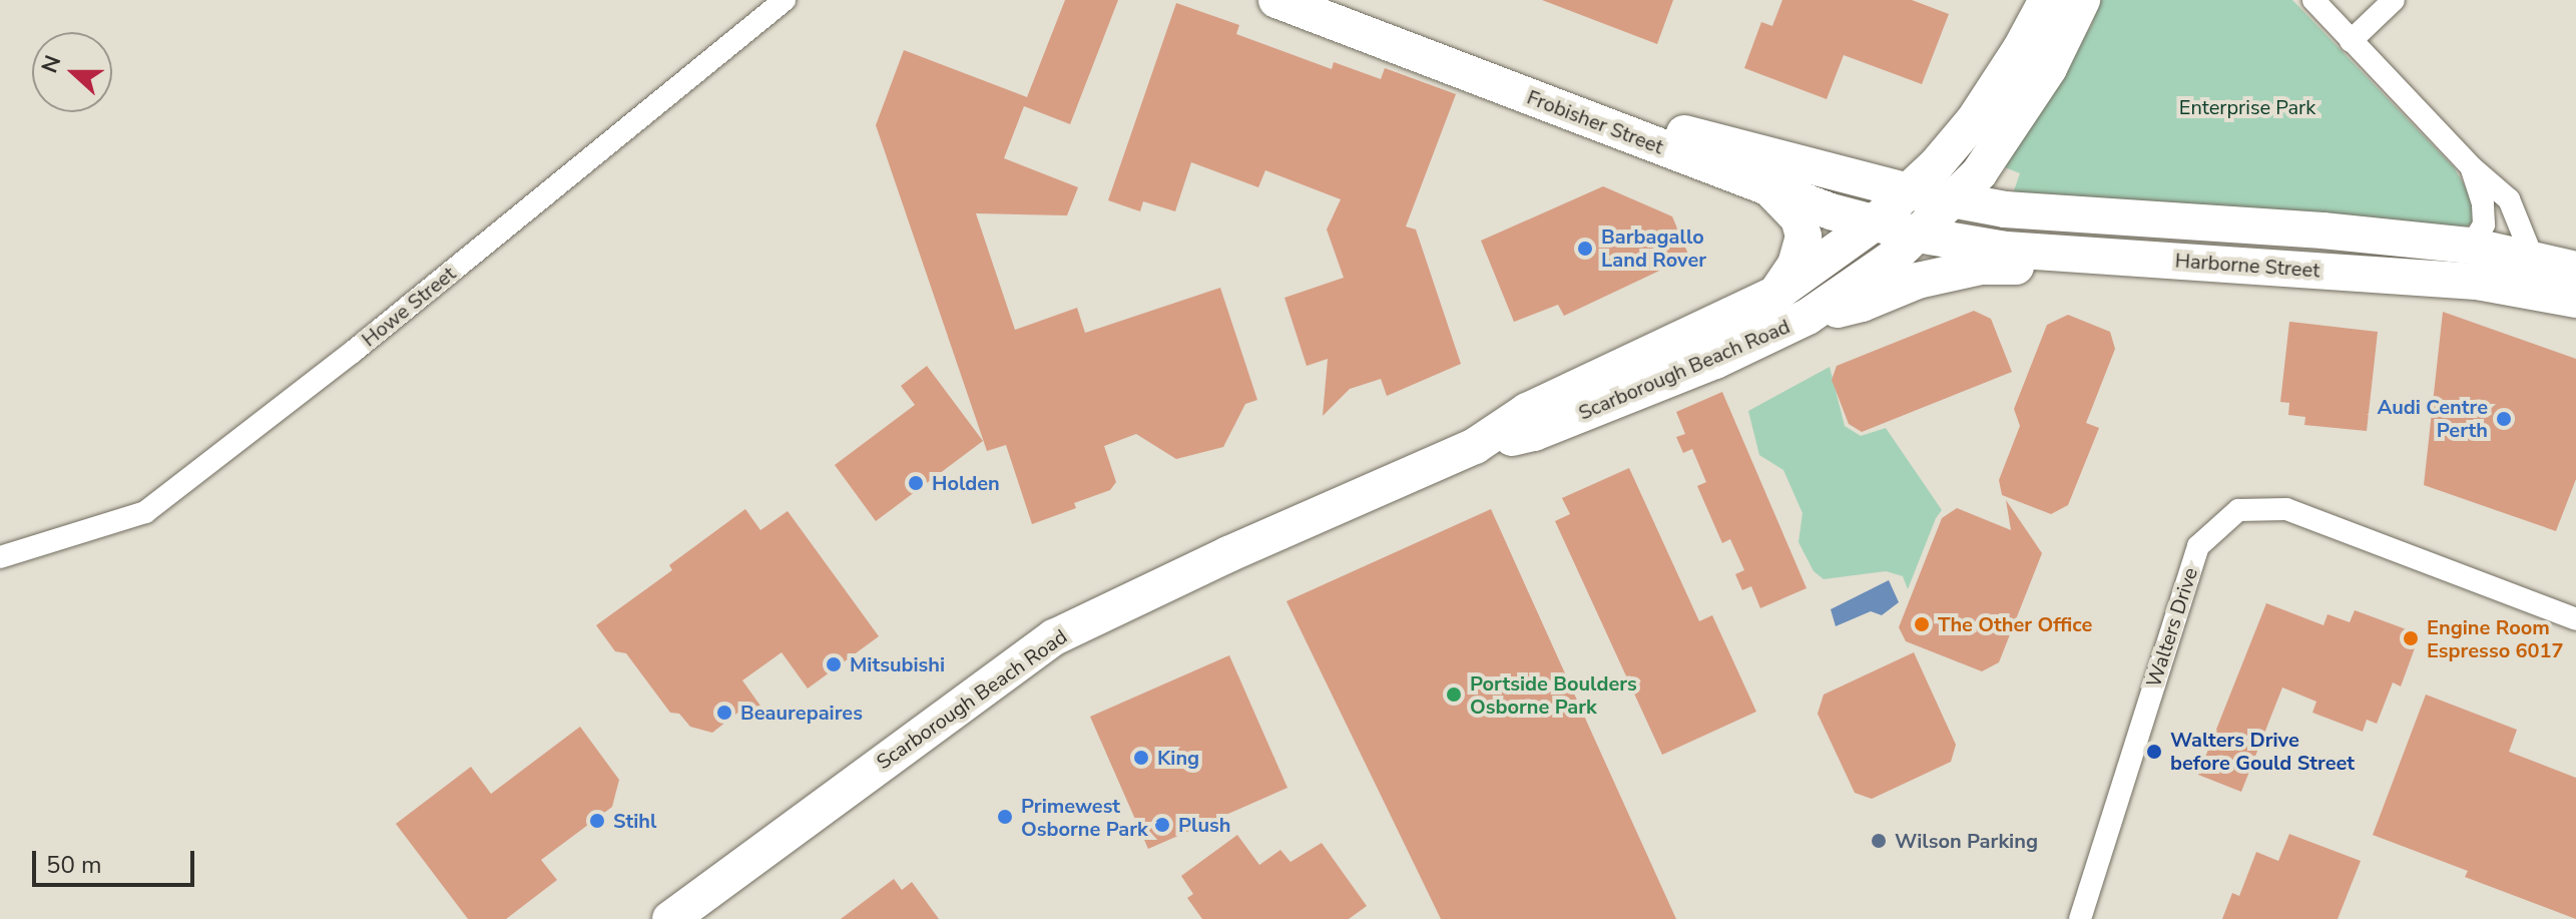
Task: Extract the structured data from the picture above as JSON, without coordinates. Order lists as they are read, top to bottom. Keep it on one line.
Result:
{"streets":{"main road":["Frobisher Street","Harborne Street","Scarborough Beach Road"],"street":["Howe Street","Walters Drive"]},"crossings":[["Frobisher Street","Harborne Street"],["Frobisher Street","Scarborough Beach Road"],["Harborne Street","Scarborough Beach Road"]],"parks":["Enterprise Park"],"places":["Barbagallo Land Rover","Audi Centre Perth","Holden","The Other Office","Engine Room Espresso 6017","Mitsubishi","Portside Boulders Osborne Park","Beaurepaires","Walters Drive before Gould Street","King","Primewest Osborne Park","Stihl","Plush","Wilson Parking"],"scale_bar":"50 m","north":"left"}
